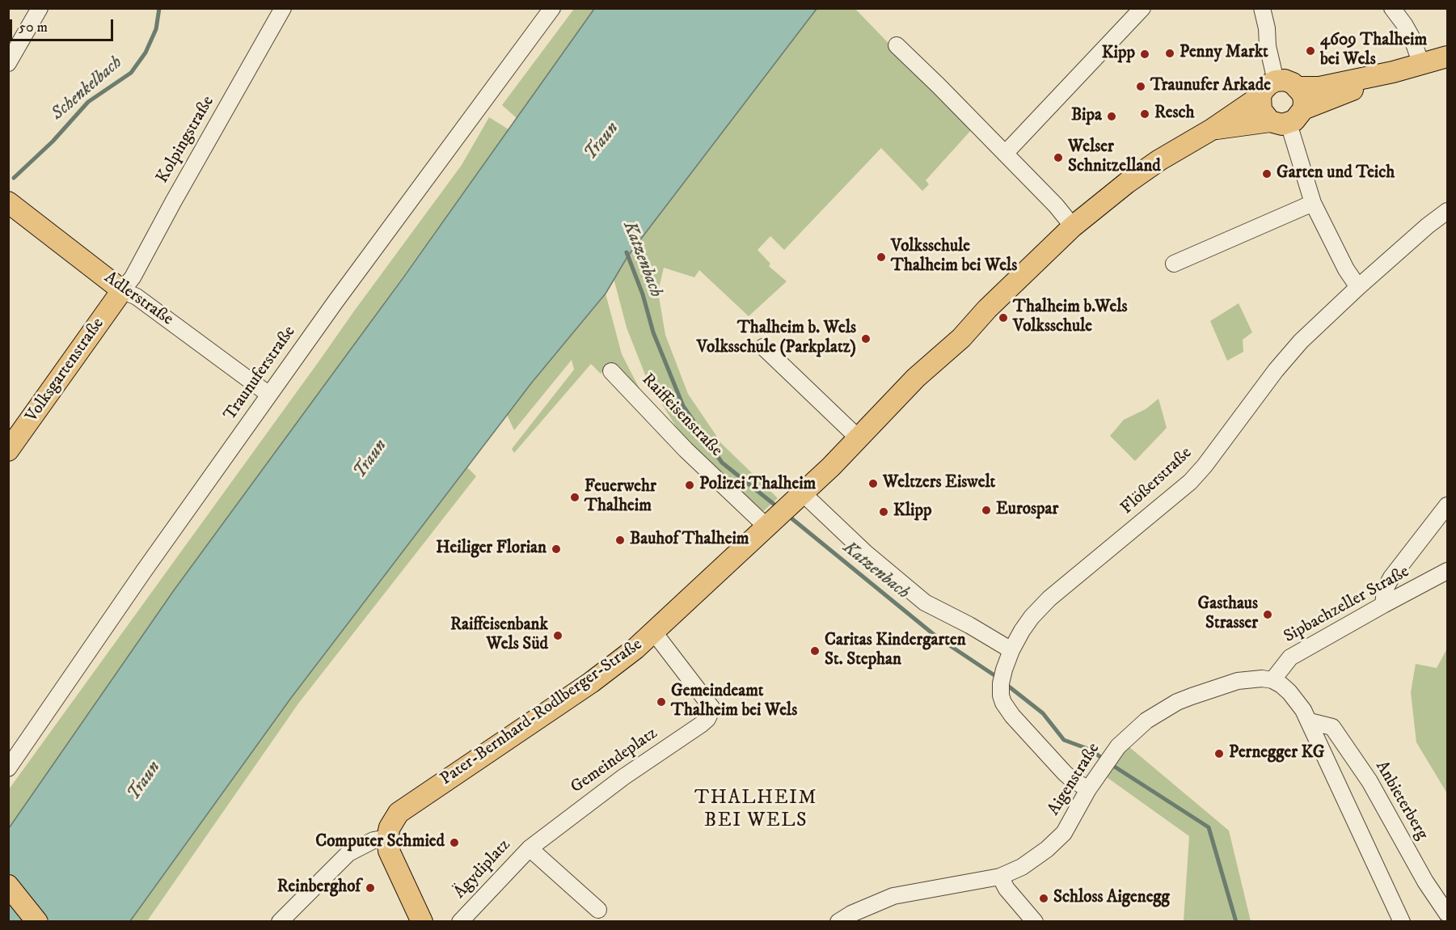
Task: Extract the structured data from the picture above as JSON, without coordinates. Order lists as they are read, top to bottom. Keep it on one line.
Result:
{"streets":{"main road":["Adlerstraße","Volksgartenstraße","Pater-Bernhard-Rodlberger-Straße"],"street":["Kolpingstraße","Traunuferstraße","Raiffeisenstraße","Flößerstraße","Sipbachzeller Straße","Gemeindeplatz","Aigenstraße","Anbieterberg","Ägydiplatz"]},"crossings":[["Kolpingstraße","Adlerstraße"],["Kolpingstraße","Volksgartenstraße"],["Adlerstraße","Volksgartenstraße"],["Adlerstraße","Traunuferstraße"],["Raiffeisenstraße","Pater-Bernhard-Rodlberger-Straße"],["Flößerstraße","Aigenstraße"],["Sipbachzeller Straße","Aigenstraße"],["Pater-Bernhard-Rodlberger-Straße","Gemeindeplatz"],["Gemeindeplatz","Ägydiplatz"]],"districts":["THALHEIM BEI WELS"],"water":["Schenkelbach","Traun","Katzenbach"],"places":["4609 Thalheim bei Wels","Penny Markt","Kipp","Traunufer Arkade","Resch","Bipa","Welser Schnitzelland","Garten und Teich","Volksschule Thalheim bei Wels","Thalheim b.Wels Volksschule","Thalheim b. Wels Volksschule (Parkplatz)","Weltzers Eiswelt","Polizei Thalheim","Feuerwehr Thalheim","Eurospar","Klipp","Bauhof Thalheim","Heiliger Florian","Gasthaus Strasser","Raiffeisenbank Wels Süd","Caritas Kindergarten St. Stephan","Gemeindeamt Thalheim bei Wels","Pernegger KG","Computer Schmied","Reinberghof","Schloss Aigenegg"],"scale_bar":"50 m"}
